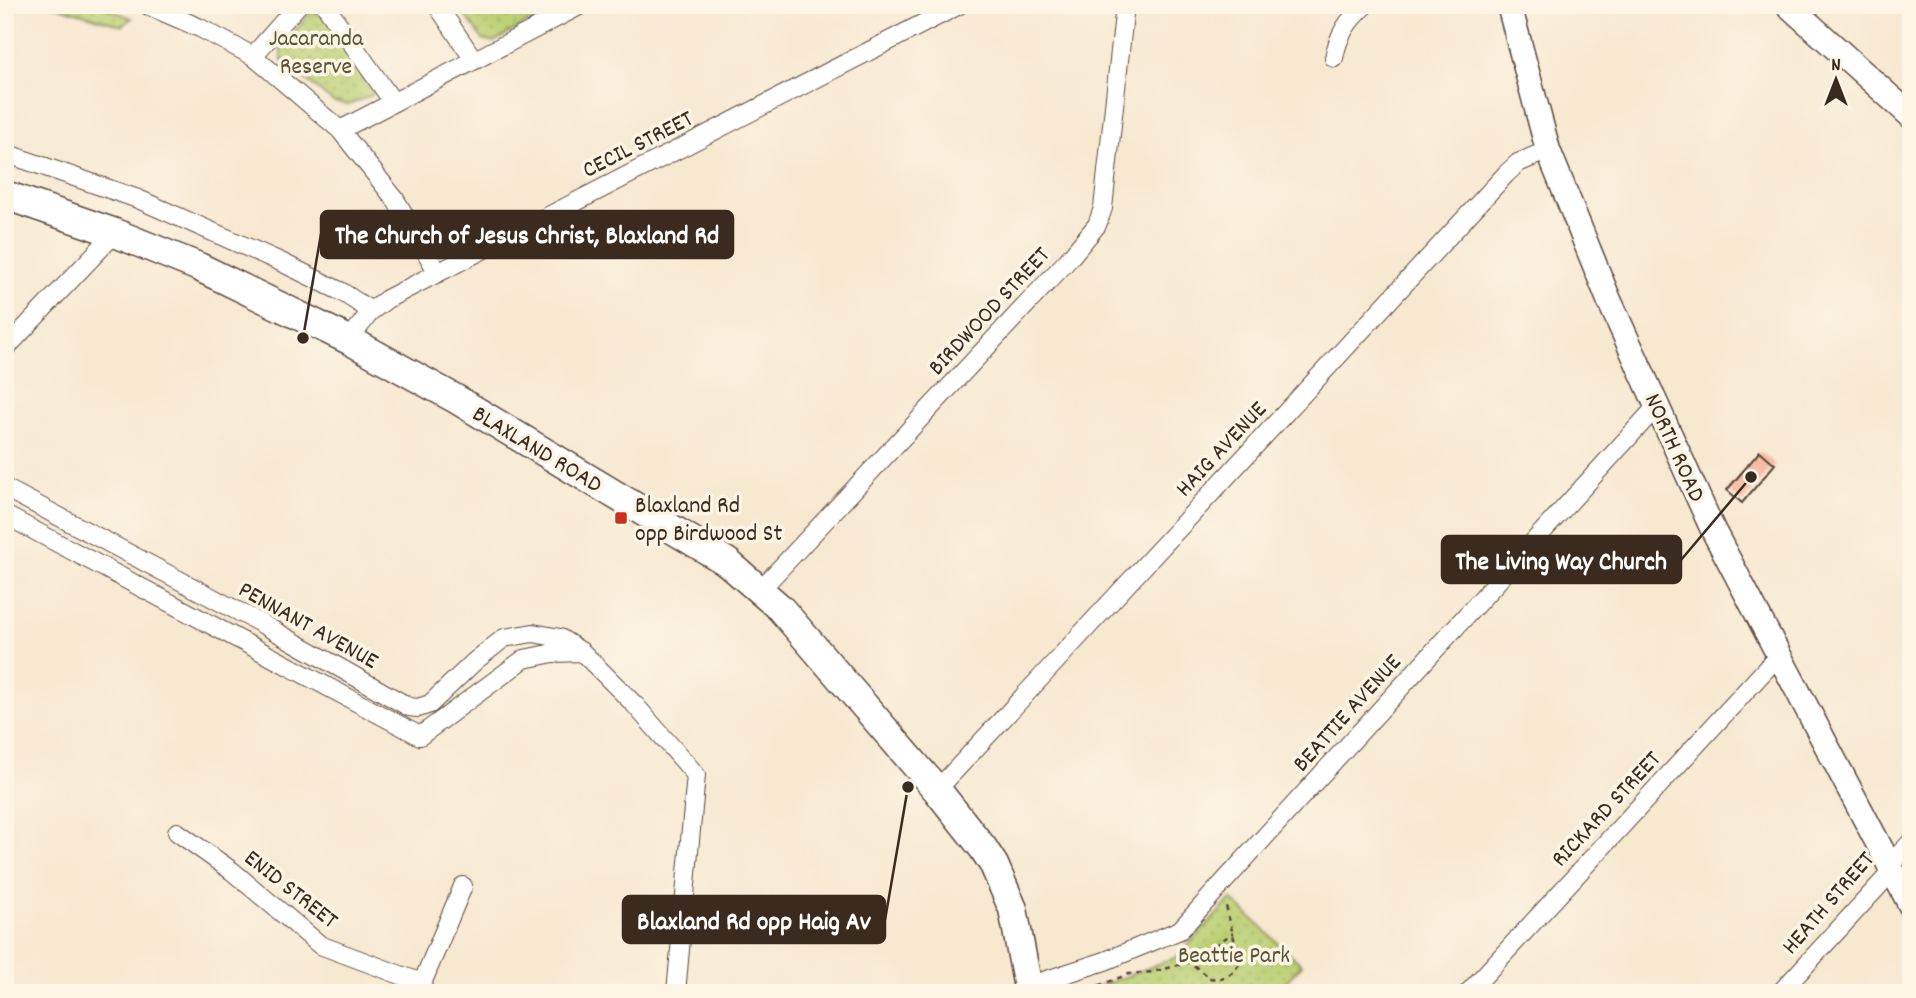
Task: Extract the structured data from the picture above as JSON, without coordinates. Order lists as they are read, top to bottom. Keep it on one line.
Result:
{"streets":{"main road":["BLAXLAND ROAD"],"street":["CECIL STREET","BIRDWOOD STREET","NORTH ROAD","HAIG AVENUE","PENNANT AVENUE","BEATTIE AVENUE","RICKARD STREET","ENID STREET","HEATH STREET"]},"crossings":[["CECIL STREET","BLAXLAND ROAD"],["BIRDWOOD STREET","BLAXLAND ROAD"],["NORTH ROAD","HAIG AVENUE"],["NORTH ROAD","BEATTIE AVENUE"],["NORTH ROAD","RICKARD STREET"],["NORTH ROAD","HEATH STREET"],["BLAXLAND ROAD","HAIG AVENUE"],["BLAXLAND ROAD","BEATTIE AVENUE"]],"parks":["Jacaranda Reserve","Beattie Park"],"places":{"other":["The Church of Jesus Christ, Blaxland Rd","The Living Way Church","Blaxland Rd opp Haig Av"],"transit":["Blaxland Rd opp Birdwood St"]},"north":"top"}
